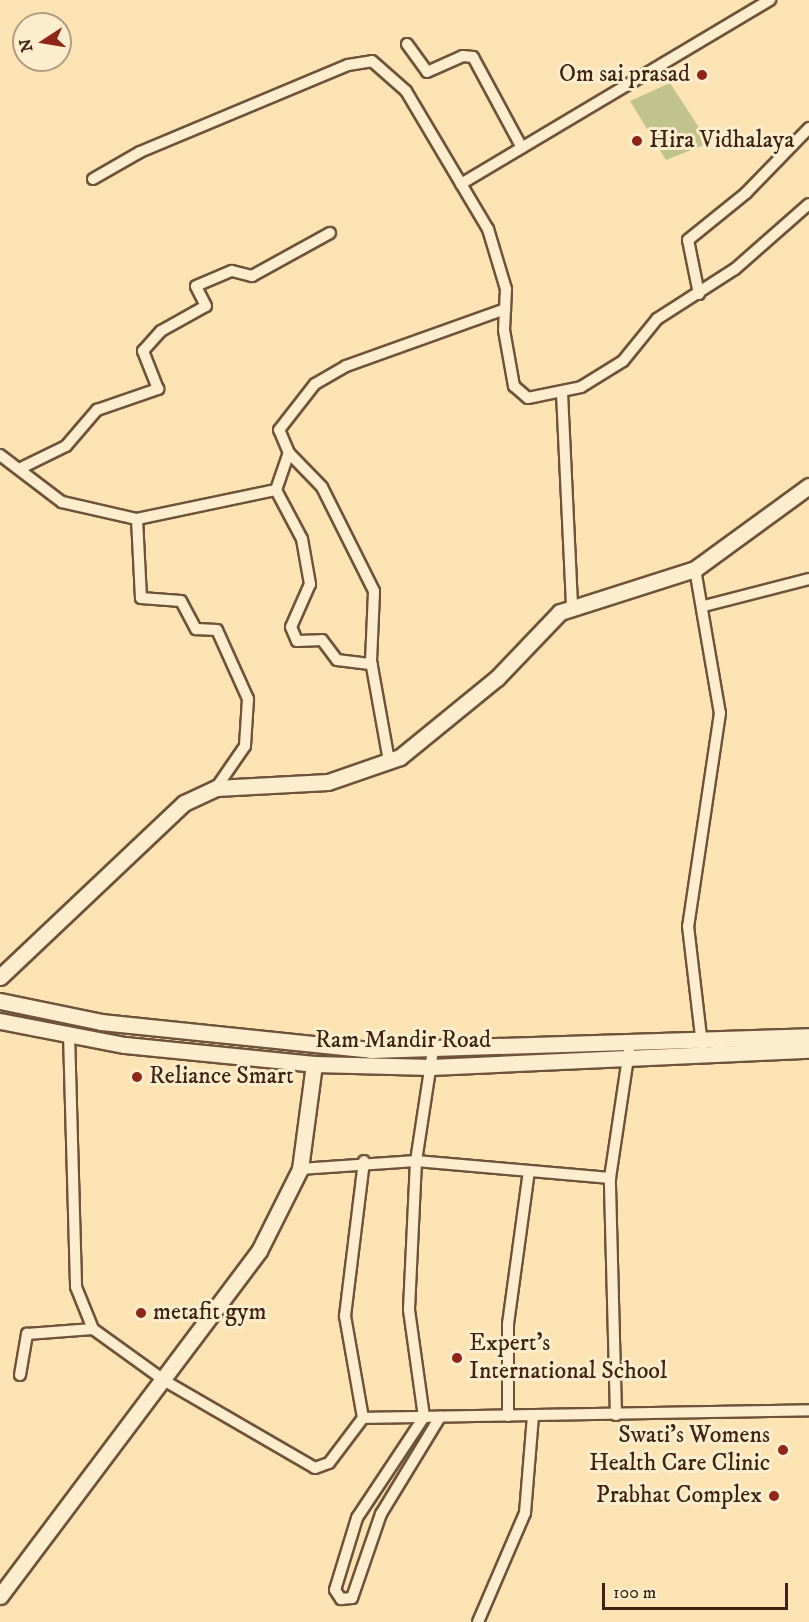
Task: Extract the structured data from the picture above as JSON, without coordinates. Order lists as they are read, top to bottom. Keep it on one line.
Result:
{"streets":{"main road":["Ram Mandir Road"]},"places":["Om sai prasad","Hira Vidhalaya","Reliance Smart","metafit gym","Expert's International School","Swati's Womens Health Care Clinic","Prabhat Complex"],"scale_bar":"100 m","north":"left"}
